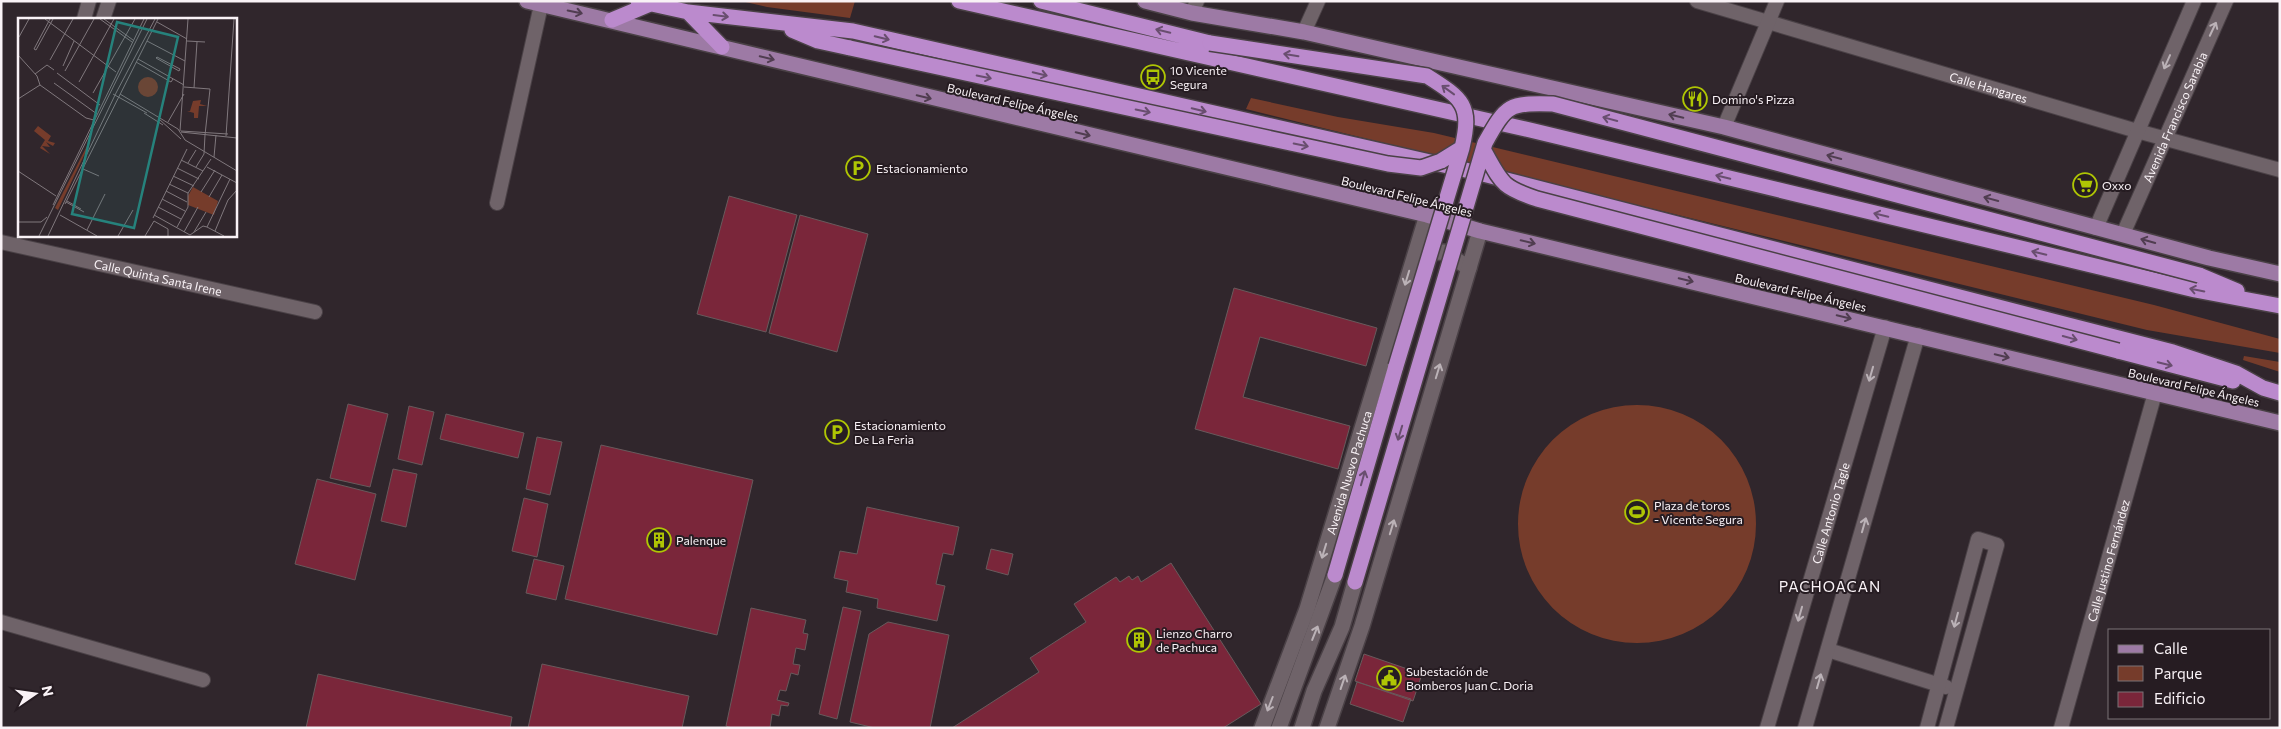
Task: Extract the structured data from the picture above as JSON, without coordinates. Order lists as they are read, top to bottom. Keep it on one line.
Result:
{"streets":{"highway":["Boulevard Felipe Ángeles"],"main road":["Avenida Nuevo Pachuca"],"street":["Calle Hangares","Avenida Francisco Sarabia","Calle Quinta Santa Irene","Calle Antonio Tagle","Calle Justino Fernández"]},"crossings":[["Calle Hangares","Avenida Francisco Sarabia"],["Boulevard Felipe Ángeles","Avenida Nuevo Pachuca"],["Boulevard Felipe Ángeles","Calle Antonio Tagle"],["Boulevard Felipe Ángeles","Calle Justino Fernández"]],"districts":["PACHOACAN"],"places":{"bus stop":["10 Vicente Segura"],"restaurant":["Domino's Pizza"],"parking":["Estacionamiento","Estacionamiento De La Feria"],"supermarket":["Oxxo"],"sports":["Plaza de toros - Vicente Segura"],"building":["Palenque","Lienzo Charro de Pachuca"],"public building":["Subestación de Bomberos Juan C. Doria"]},"legend":["Calle","Parque","Edificio"],"north":"right"}
